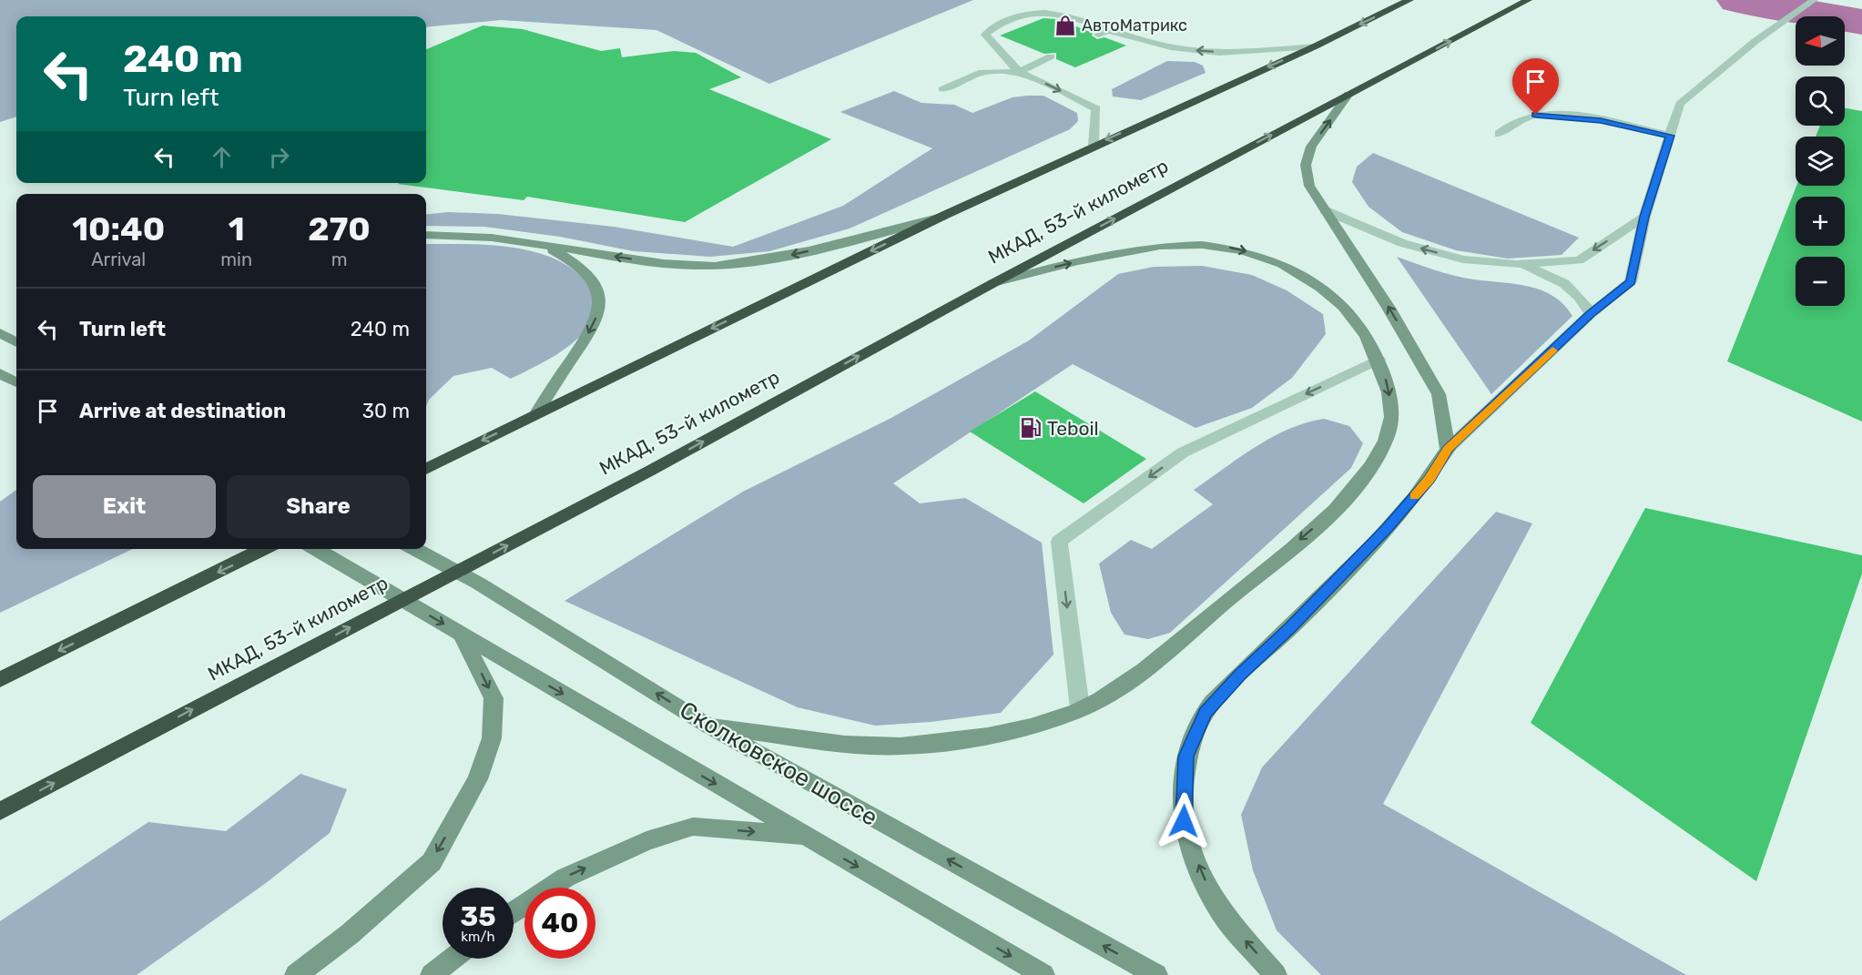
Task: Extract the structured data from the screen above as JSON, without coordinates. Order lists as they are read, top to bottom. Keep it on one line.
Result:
{"streets":{"highway":["МКАД, 53-й километр"],"main road":["Сколковское шоссе"]},"places":{"shop":["АвтоМатрикс"],"fuel station":["Teboil"]},"north":"left","page":{"map_buttons":["+","−"],"turn":["240 m","Turn left"],"eta":["10:40","Arrival","1","min","270","m"],"list":[{"name":"Turn left","value":"240 m"},{"name":"Arrive at destination","value":"30 m"}],"buttons":["Exit","Share"],"speed":"35 km/h","limit":"40"}}
